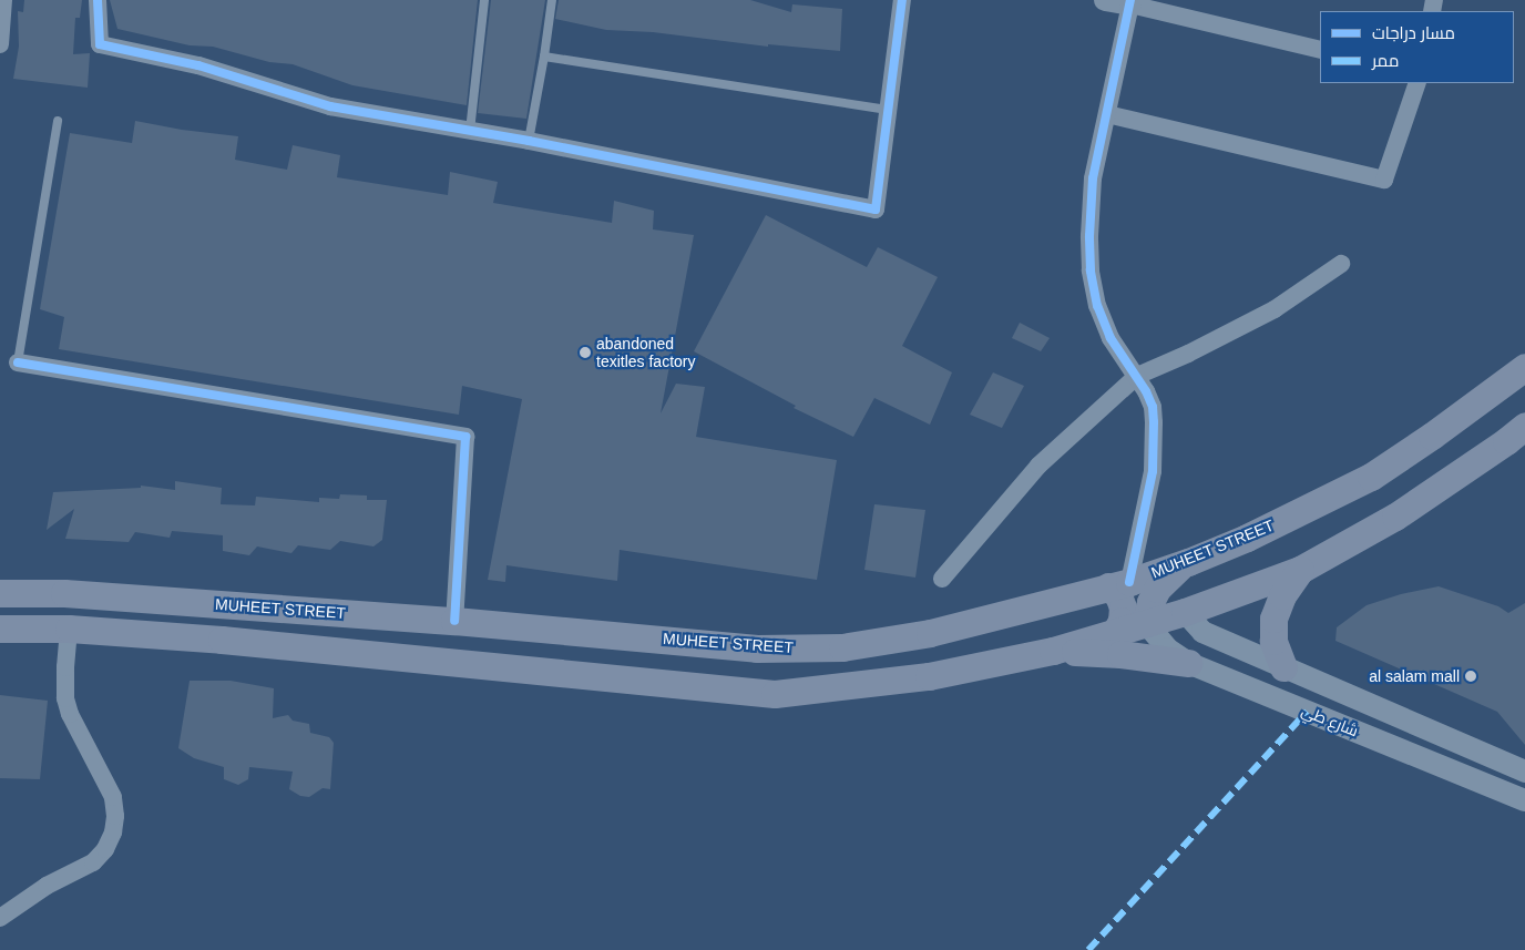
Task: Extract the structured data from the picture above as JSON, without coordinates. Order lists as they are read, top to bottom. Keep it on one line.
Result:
{"streets":{"main road":["MUHEET STREET"],"street":["شارع طي"]},"places":["abandoned texitles factory","al salam mall"],"legend":["مسار دراجات","ممر"]}
